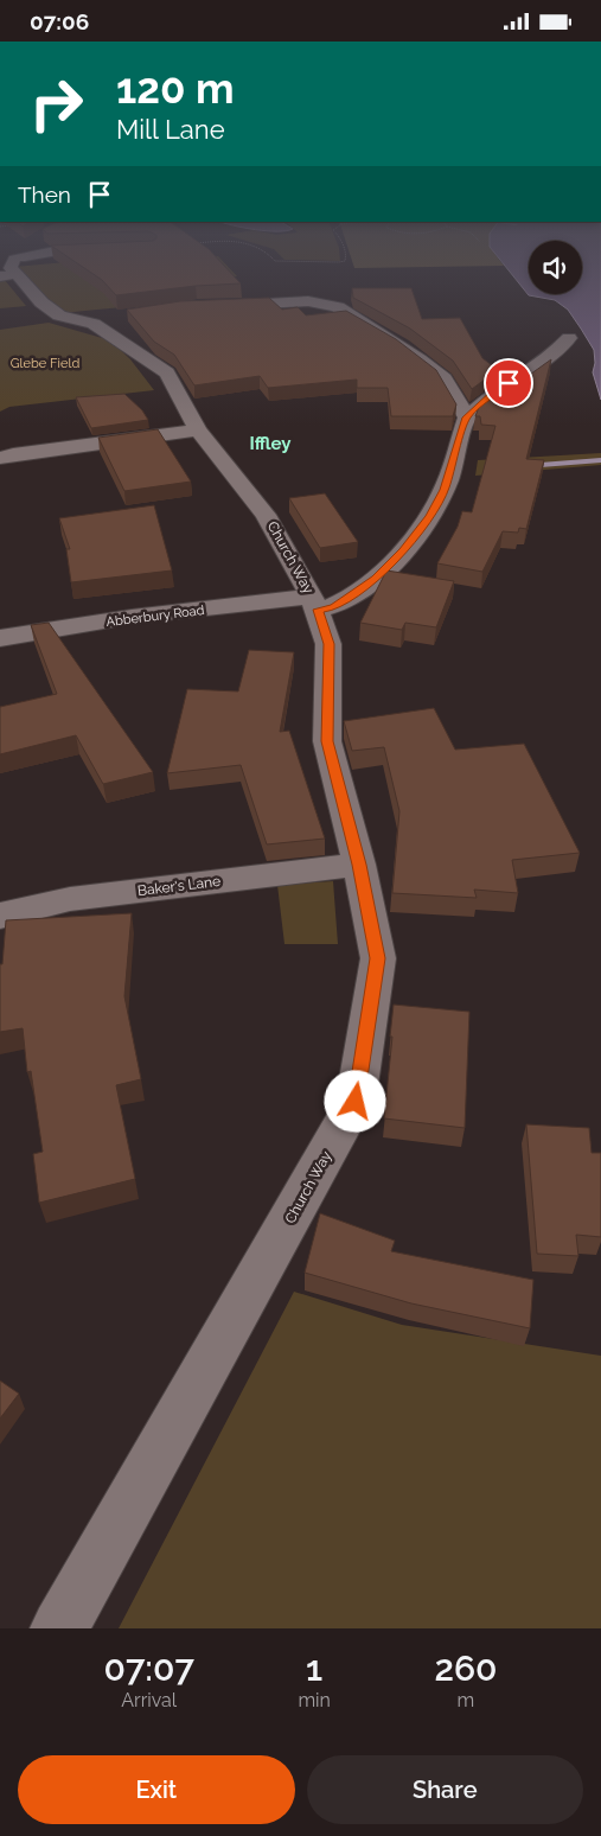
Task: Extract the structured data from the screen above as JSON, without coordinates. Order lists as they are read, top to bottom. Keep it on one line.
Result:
{"streets":{"street":["Church Way","Abberbury Road","Baker's Lane"]},"crossings":[["Church Way","Abberbury Road"],["Church Way","Baker's Lane"]],"districts":["Iffley"],"parks":["Glebe Field"],"page":{"status":"07:06","turn":["120 m","Mill Lane"],"then":"Then","eta":["07:07","Arrival","1","min","260","m"],"buttons":["Exit","Share"]}}
